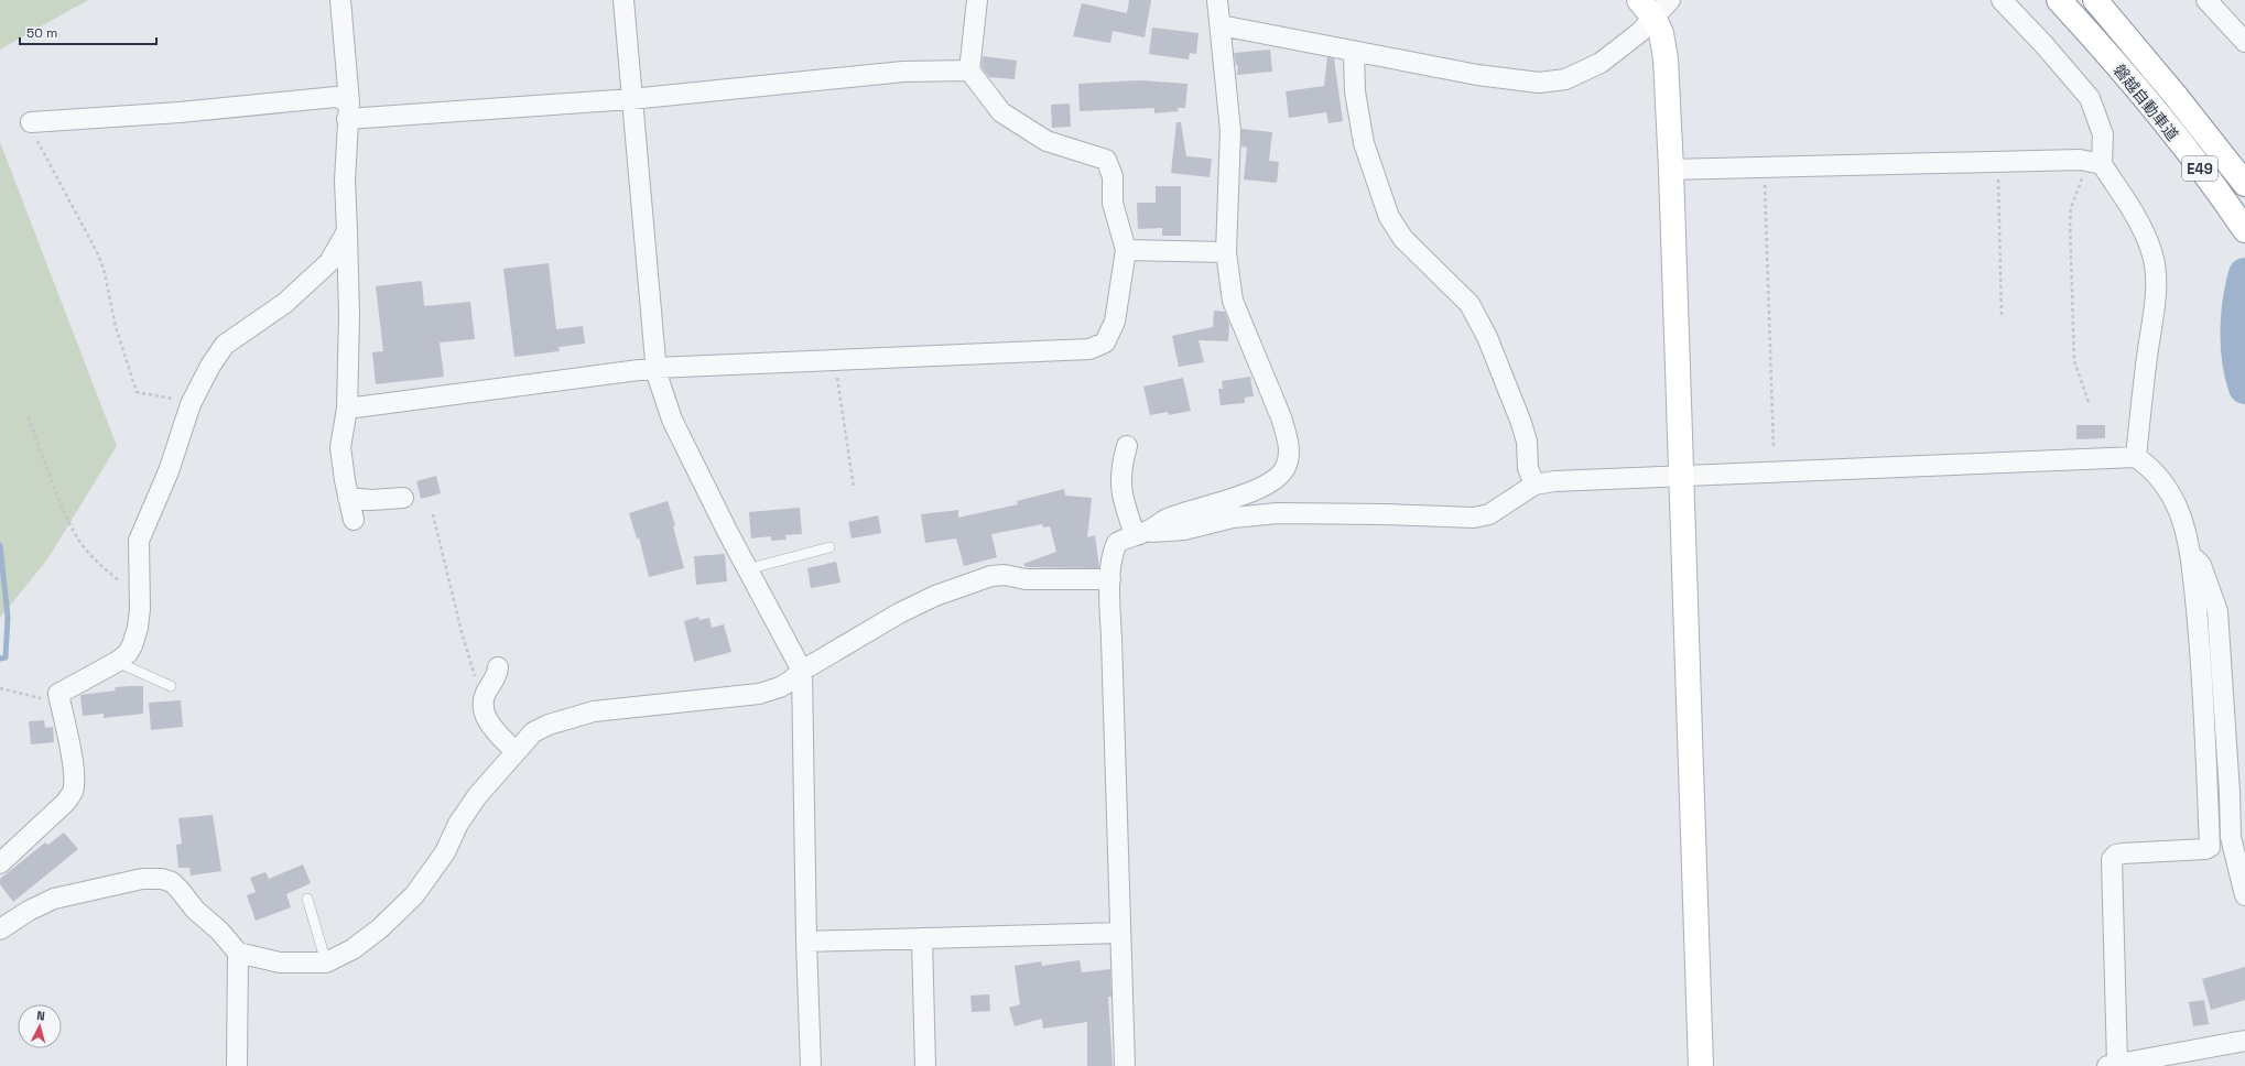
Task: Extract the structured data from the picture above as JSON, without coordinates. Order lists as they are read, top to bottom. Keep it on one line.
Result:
{"streets":{"main road":["磐越自動車道","E49"]},"scale_bar":"50 m","north":"top"}
